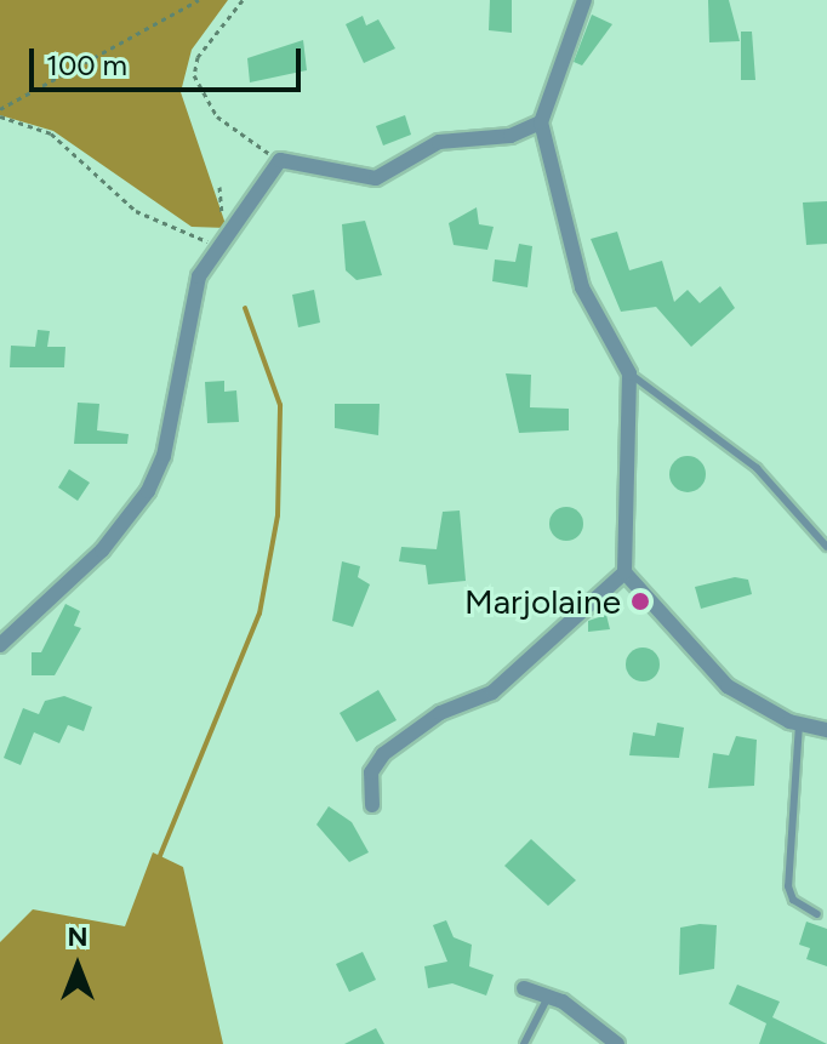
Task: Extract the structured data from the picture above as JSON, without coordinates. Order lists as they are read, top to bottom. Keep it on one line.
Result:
{"places":["Marjolaine"],"scale_bar":"100 m","north":"top"}
